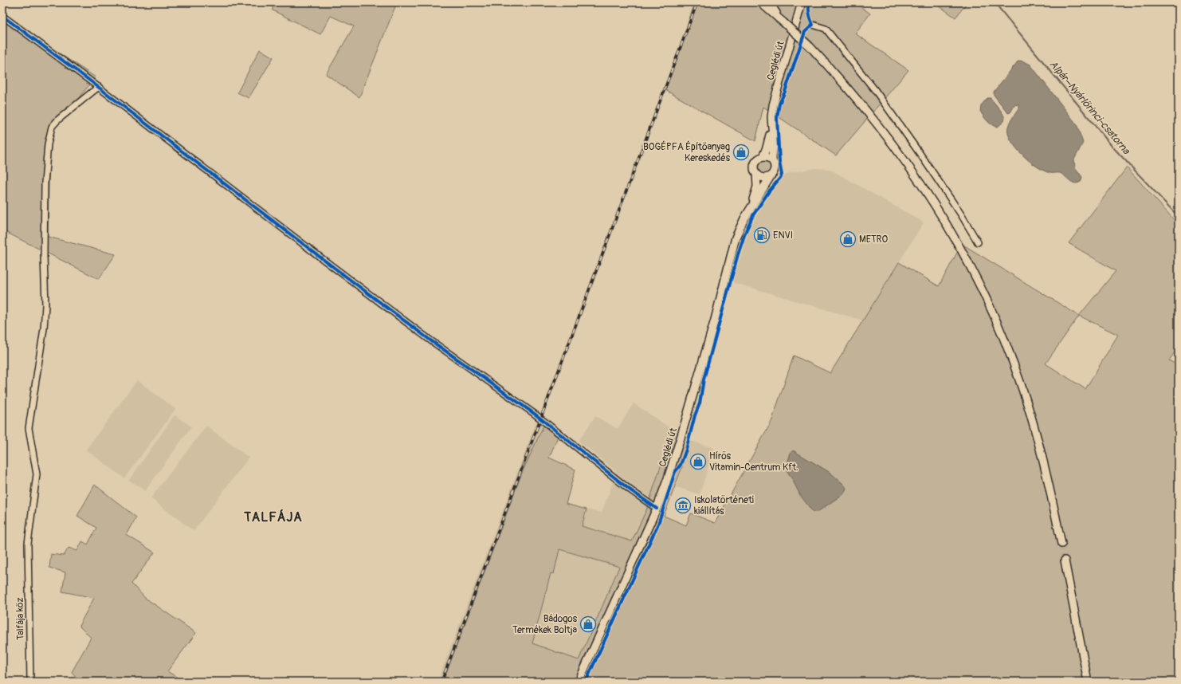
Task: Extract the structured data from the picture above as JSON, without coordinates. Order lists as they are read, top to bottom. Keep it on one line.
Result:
{"streets":{"main road":["Ceglédi út"],"street":["Talfája köz"]},"districts":["TALFÁJA"],"water":["Alpár–Nyárlőrinci-csatorna"],"places":{"shop":["BOGÉPFA Építőanyag Kereskedés","METRO","Hírös Vitamin-Centrum Kft.","Bádogos Termékek Boltja"],"fuel station":["ENVI"],"museum":["Iskolatörténeti kiállítás"]}}
